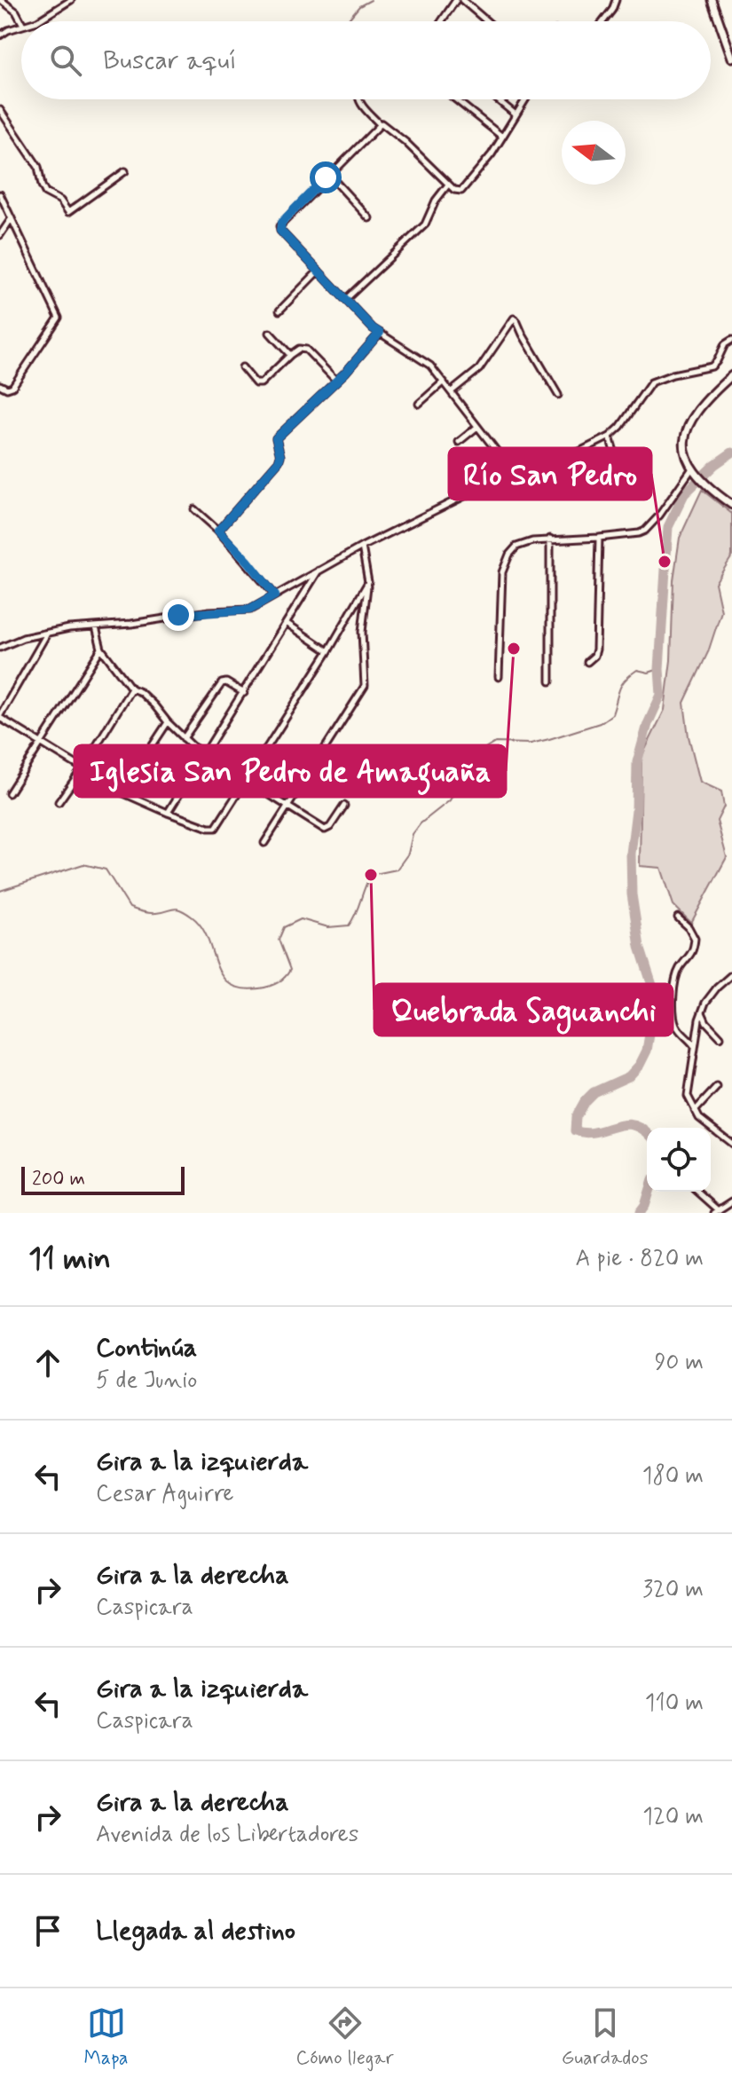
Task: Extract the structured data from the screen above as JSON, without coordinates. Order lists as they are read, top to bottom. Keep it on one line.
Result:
{"places":["Río San Pedro","Iglesia San Pedro de Amaguaña","Quebrada Saguanchi"],"scale_bar":"200 m","north":"left","page":{"search":"Buscar aquí","scale":"200 m","heading":["11 min","A pie · 820 m"],"list":[["Continúa","5 de Junio","90 m"],["Gira a la izquierda","Cesar Aguirre","180 m"],["Gira a la derecha","Caspicara","320 m"],["Gira a la izquierda","Caspicara","110 m"],["Gira a la derecha","Avenida de los Libertadores","120 m"],"Llegada al destino"],"nav":["Mapa","Cómo llegar","Guardados"]}}
